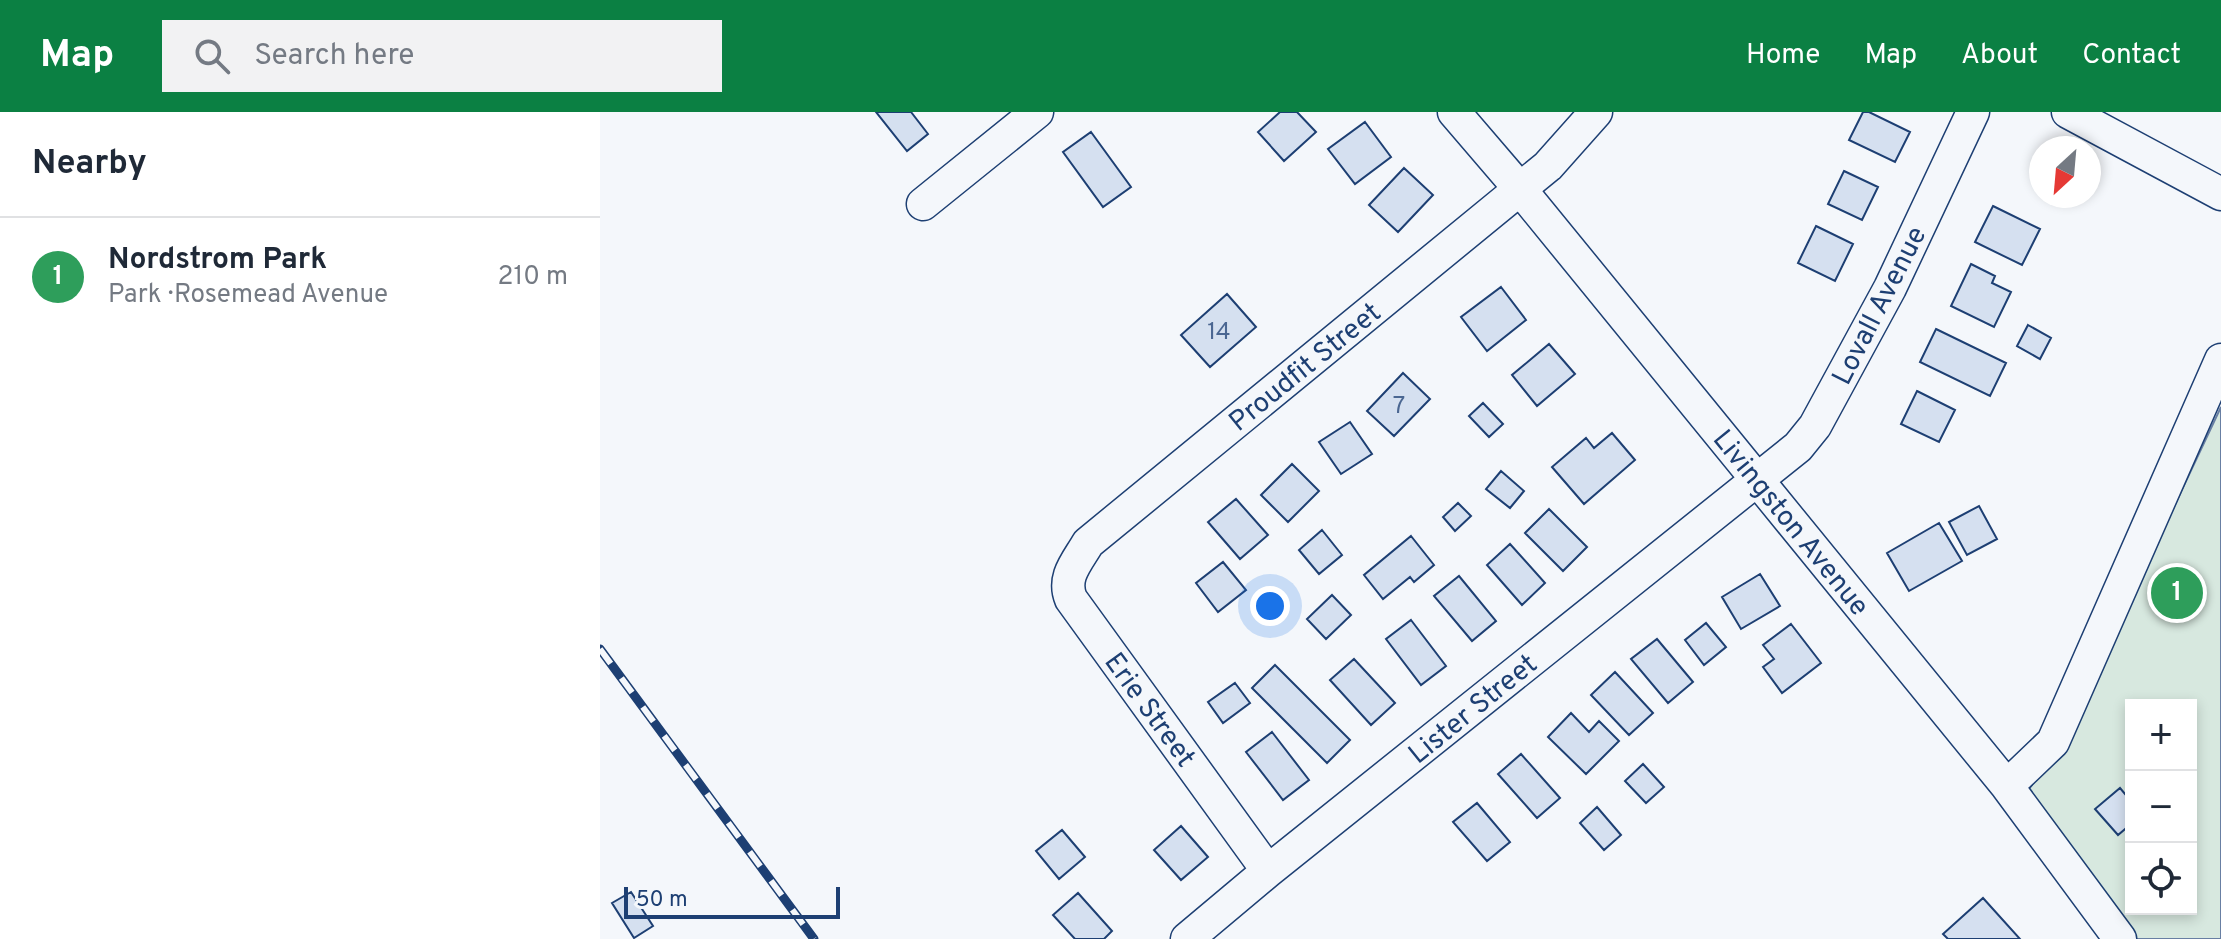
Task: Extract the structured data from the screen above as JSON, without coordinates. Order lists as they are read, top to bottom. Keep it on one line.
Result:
{"streets":{"street":["Lovall Avenue","Proudfit Street","Livingston Avenue","Lister Street","Erie Street"]},"crossings":[["Lovall Avenue","Livingston Avenue"],["Lovall Avenue","Lister Street"],["Proudfit Street","Livingston Avenue"],["Proudfit Street","Erie Street"],["Livingston Avenue","Lister Street"],["Lister Street","Erie Street"]],"house_numbers":["14","7"],"scale_bar":"50 m","north":"bottom left","page":{"header":"Map","search":"Search here","nav":["Home","Map","About","Contact"],"heading":"Nearby","list":[{"mark":"1","name":"Nordstrom Park","note":"Park · Rosemead Avenue","value":"210 m"}],"pins":"1","map_buttons":["+","−"],"scale":"50 m"}}
